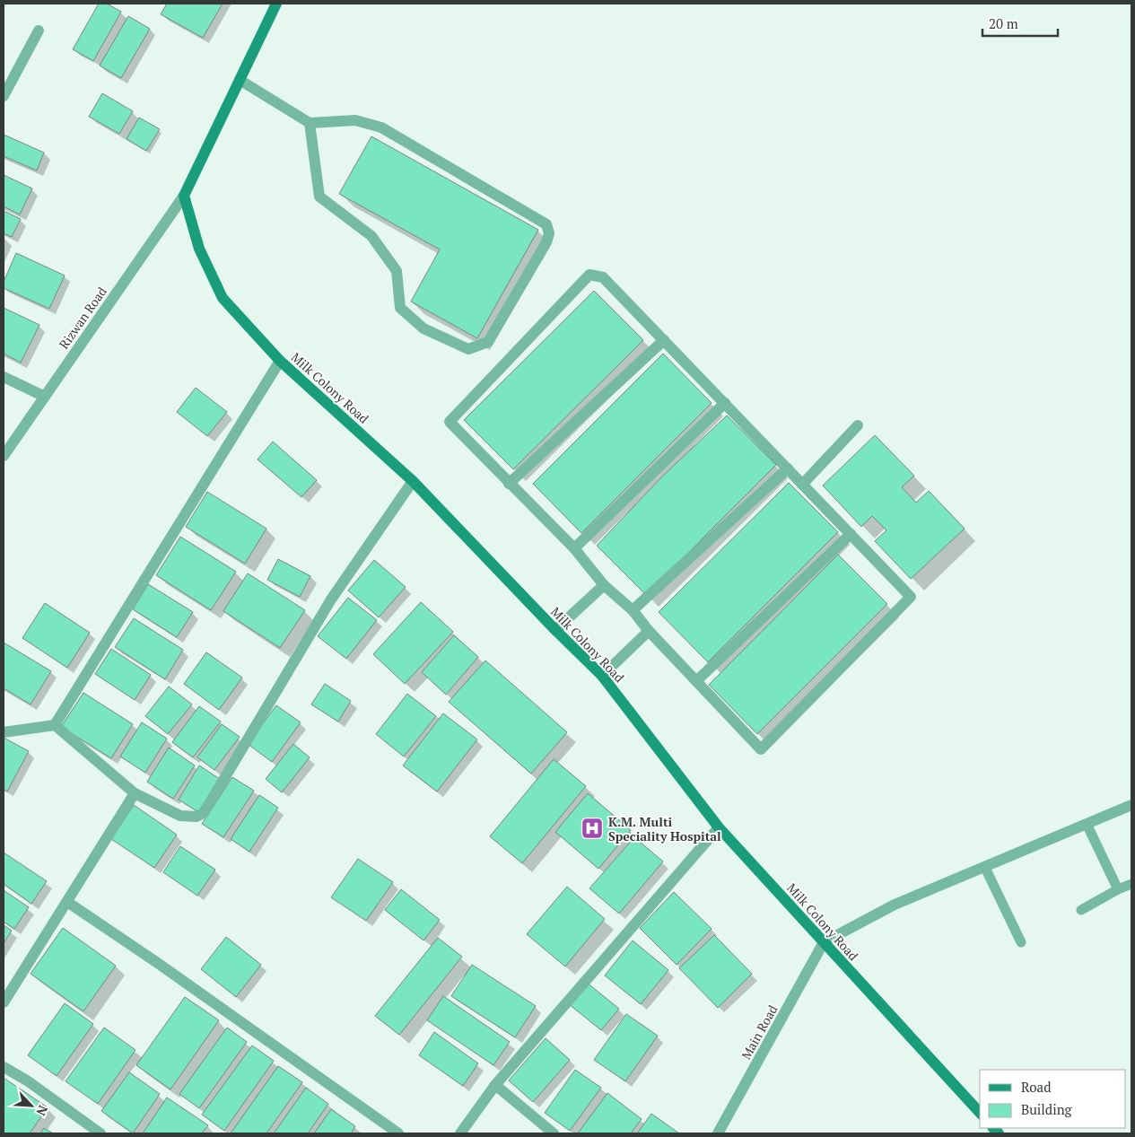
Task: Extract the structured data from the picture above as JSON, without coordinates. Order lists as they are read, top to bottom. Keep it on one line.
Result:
{"streets":{"main road":["Milk Colony Road"],"street":["Rizwan Road","Main Road"]},"crossings":[["Rizwan Road","Milk Colony Road"],["Milk Colony Road","Main Road"]],"places":{"hospital":["K.M. Multi Speciality Hospital"]},"legend":["Road","Building"],"scale_bar":"20 m","north":"bottom right"}
